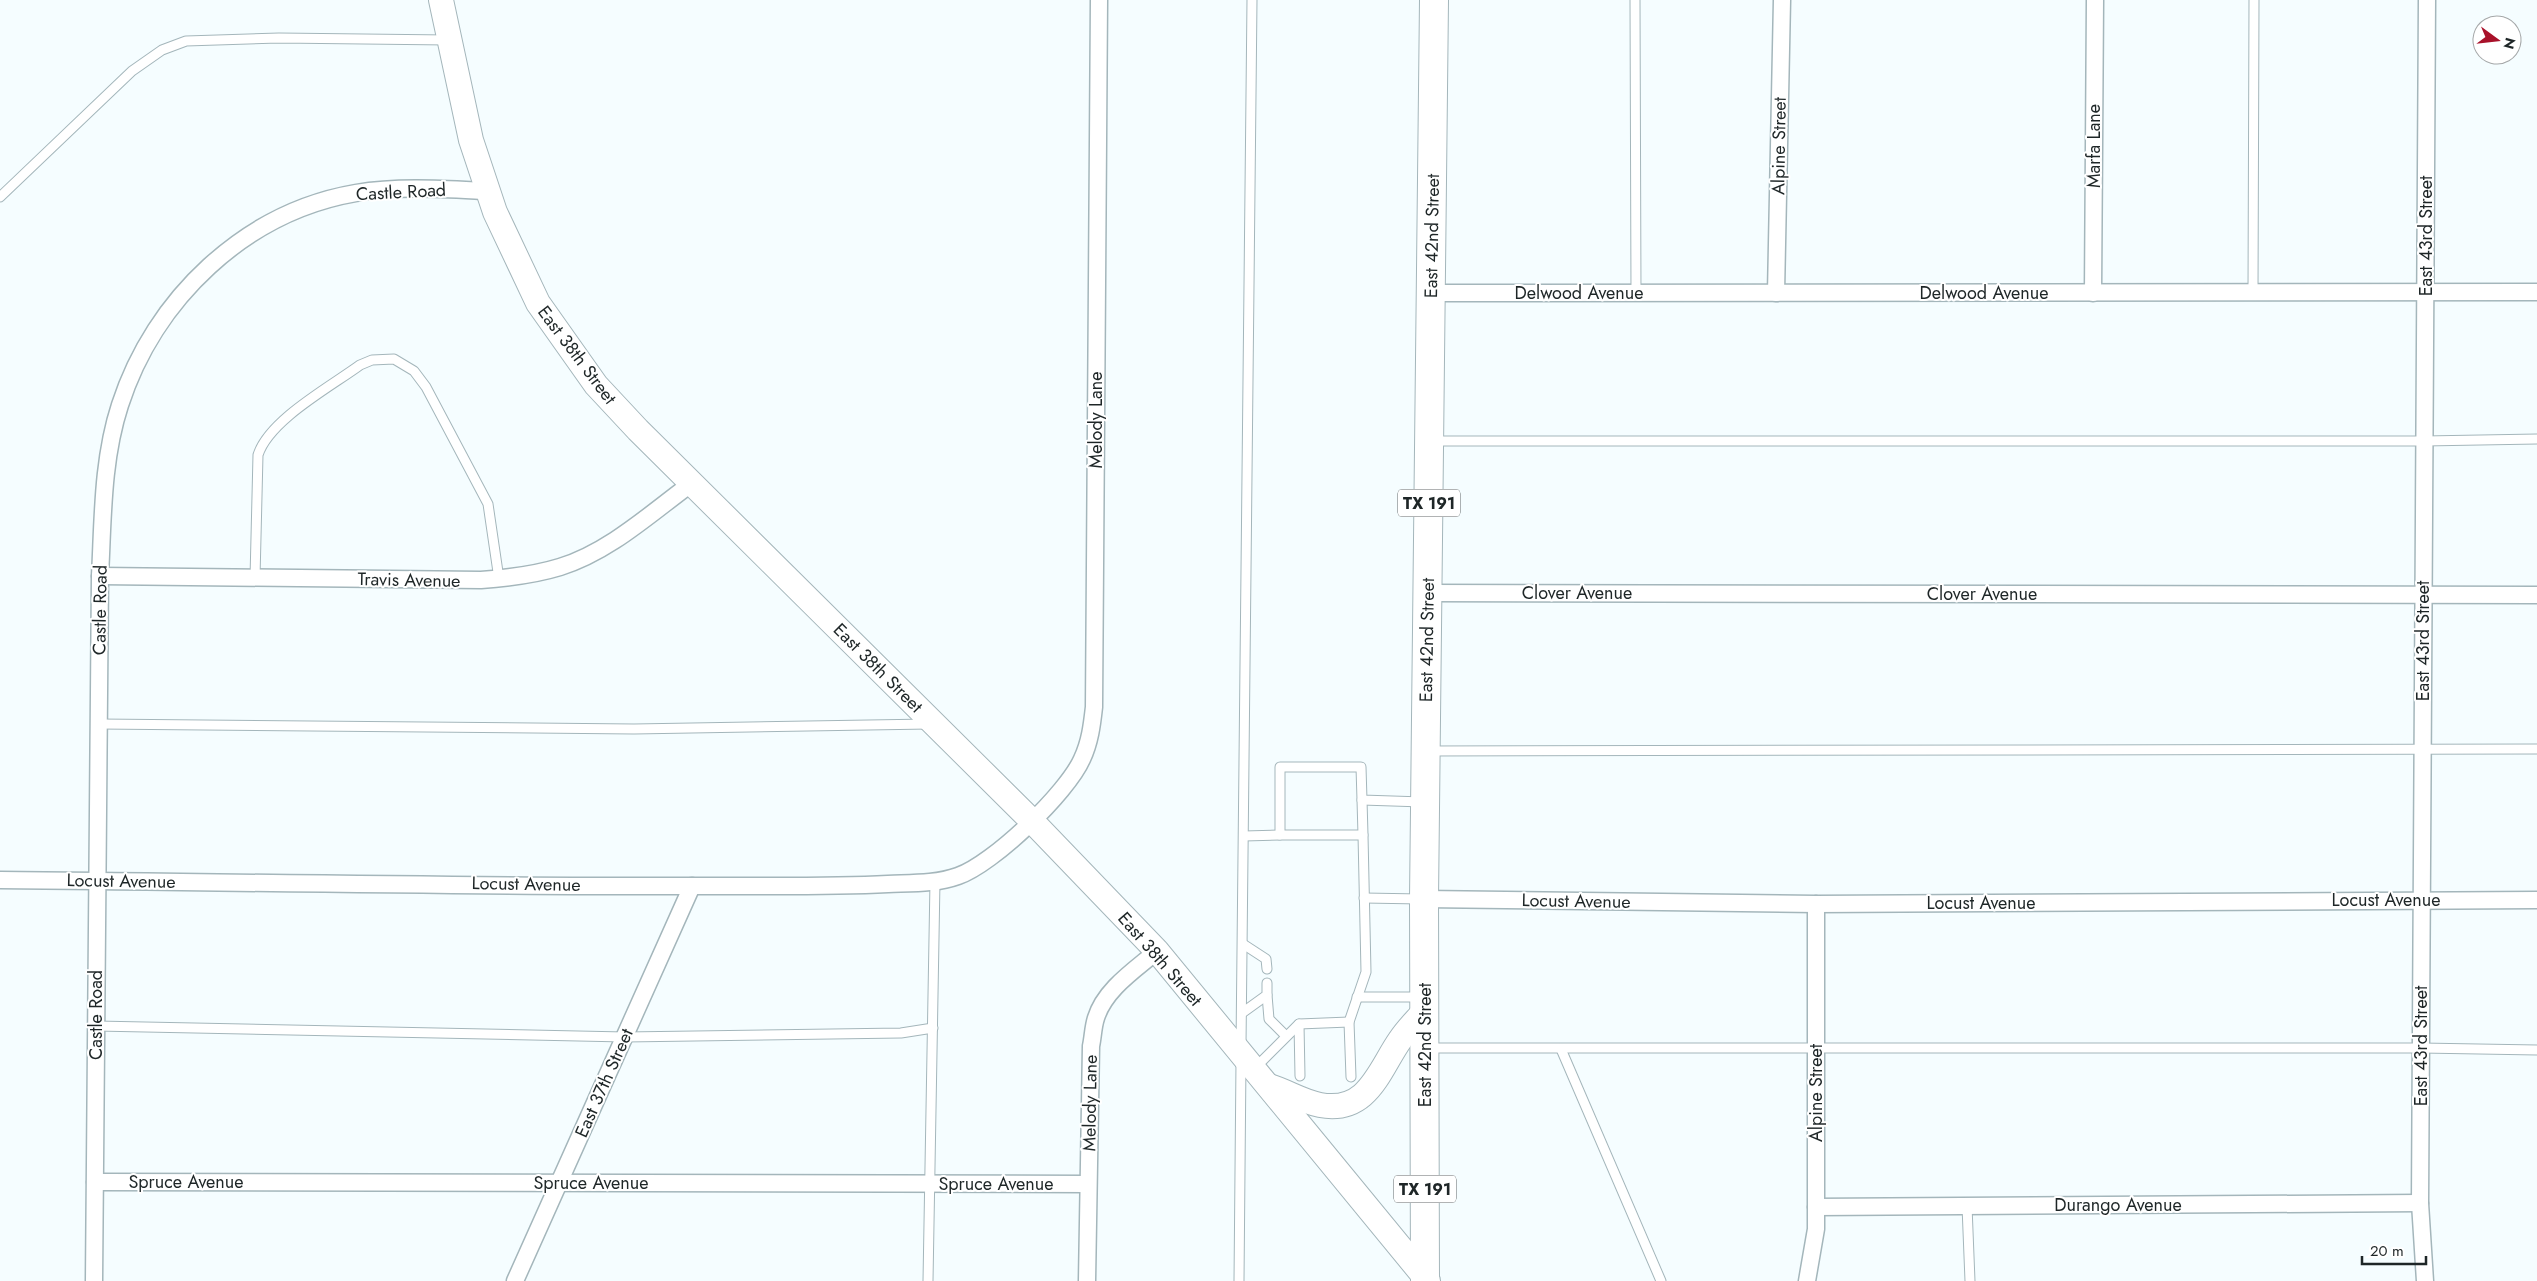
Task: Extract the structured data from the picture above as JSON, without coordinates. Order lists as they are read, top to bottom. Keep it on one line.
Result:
{"streets":{"highway":["East 42nd Street","TX 191"],"street":["Alpine Street","Marfa Lane","Castle Road","East 43rd Street","Delwood Avenue","East 38th Street","Melody Lane","Travis Avenue","Clover Avenue","Locust Avenue","East 37th Street","Spruce Avenue","Durango Avenue"]},"crossings":[["Alpine Street","Delwood Avenue"],["Alpine Street","Locust Avenue"],["Alpine Street","Durango Avenue"],["Marfa Lane","Delwood Avenue"],["Castle Road","East 38th Street"],["Castle Road","Travis Avenue"],["Castle Road","Locust Avenue"],["Castle Road","Spruce Avenue"],["East 42nd Street","Delwood Avenue"],["East 42nd Street","East 38th Street"],["East 42nd Street","Clover Avenue"],["East 42nd Street","Locust Avenue"],["East 43rd Street","Delwood Avenue"],["East 43rd Street","Clover Avenue"],["East 43rd Street","Locust Avenue"],["East 43rd Street","Durango Avenue"],["East 38th Street","Melody Lane"],["East 38th Street","Travis Avenue"],["East 38th Street","Locust Avenue"],["Melody Lane","Locust Avenue"],["Melody Lane","Spruce Avenue"],["Locust Avenue","East 37th Street"],["East 37th Street","Spruce Avenue"]],"scale_bar":"20 m","north":"right"}
